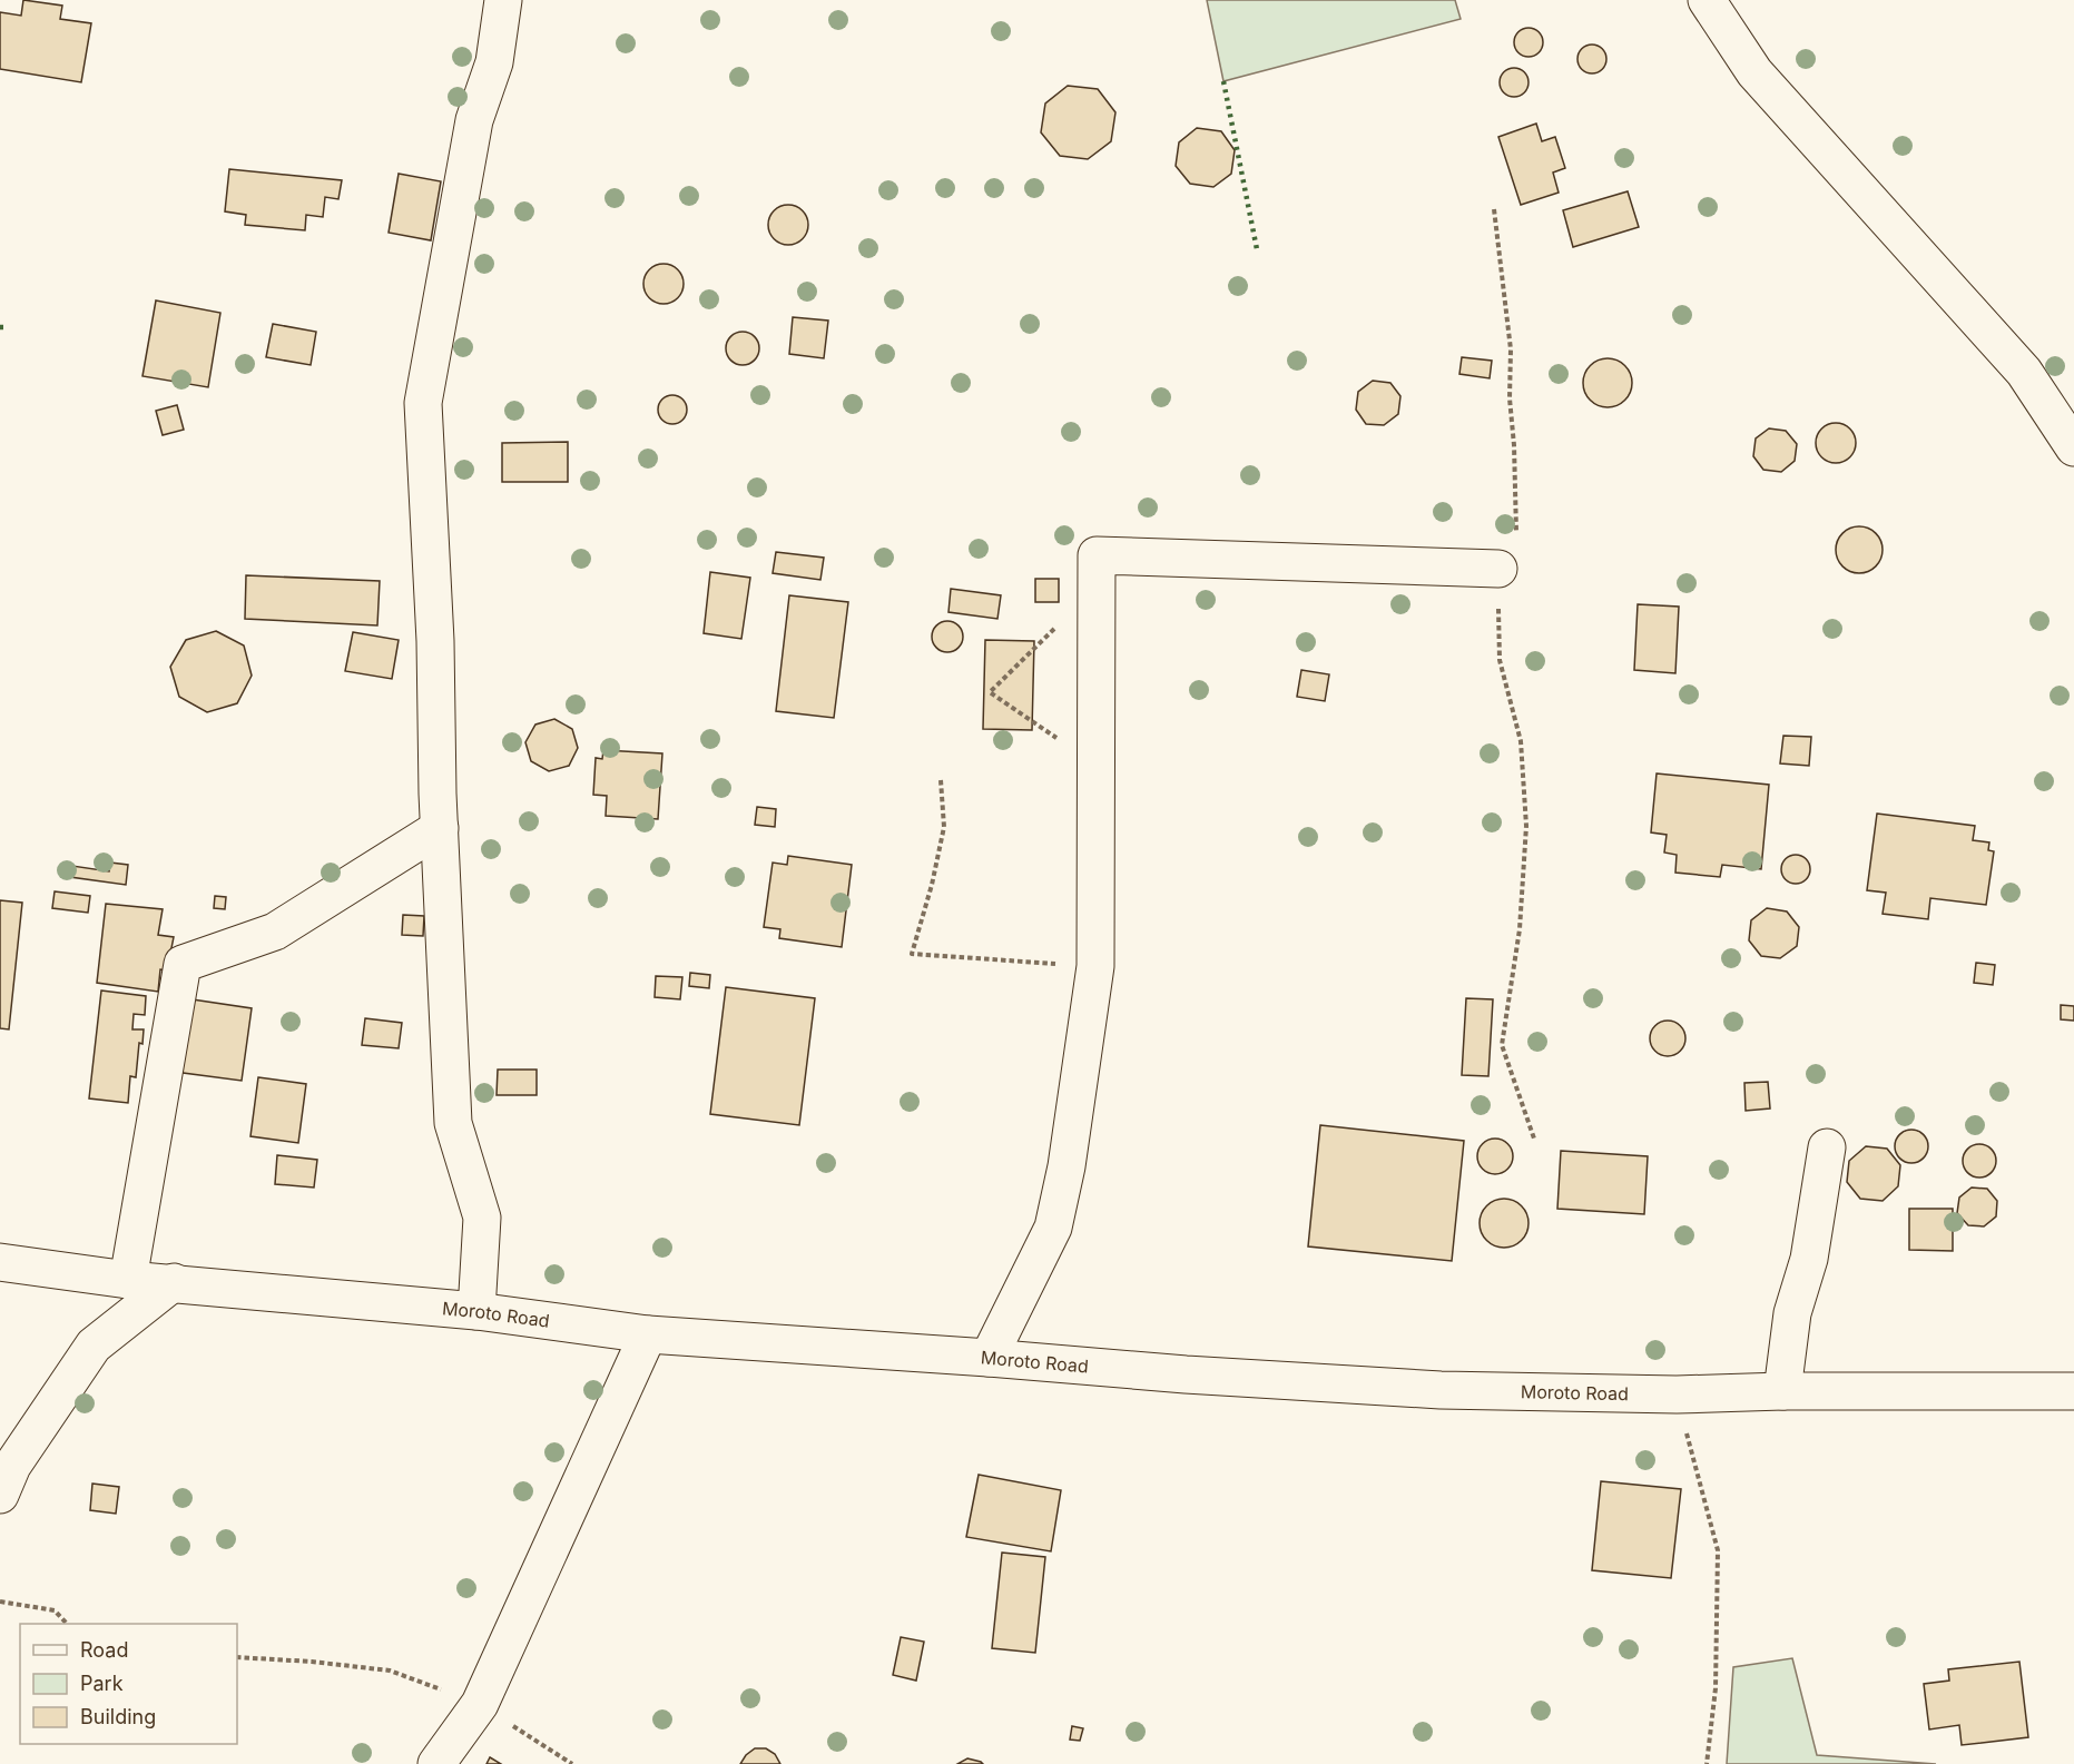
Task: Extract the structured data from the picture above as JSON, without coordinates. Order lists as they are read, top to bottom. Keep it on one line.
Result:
{"streets":{"street":["Moroto Road"]},"legend":["Road","Park","Building"]}
